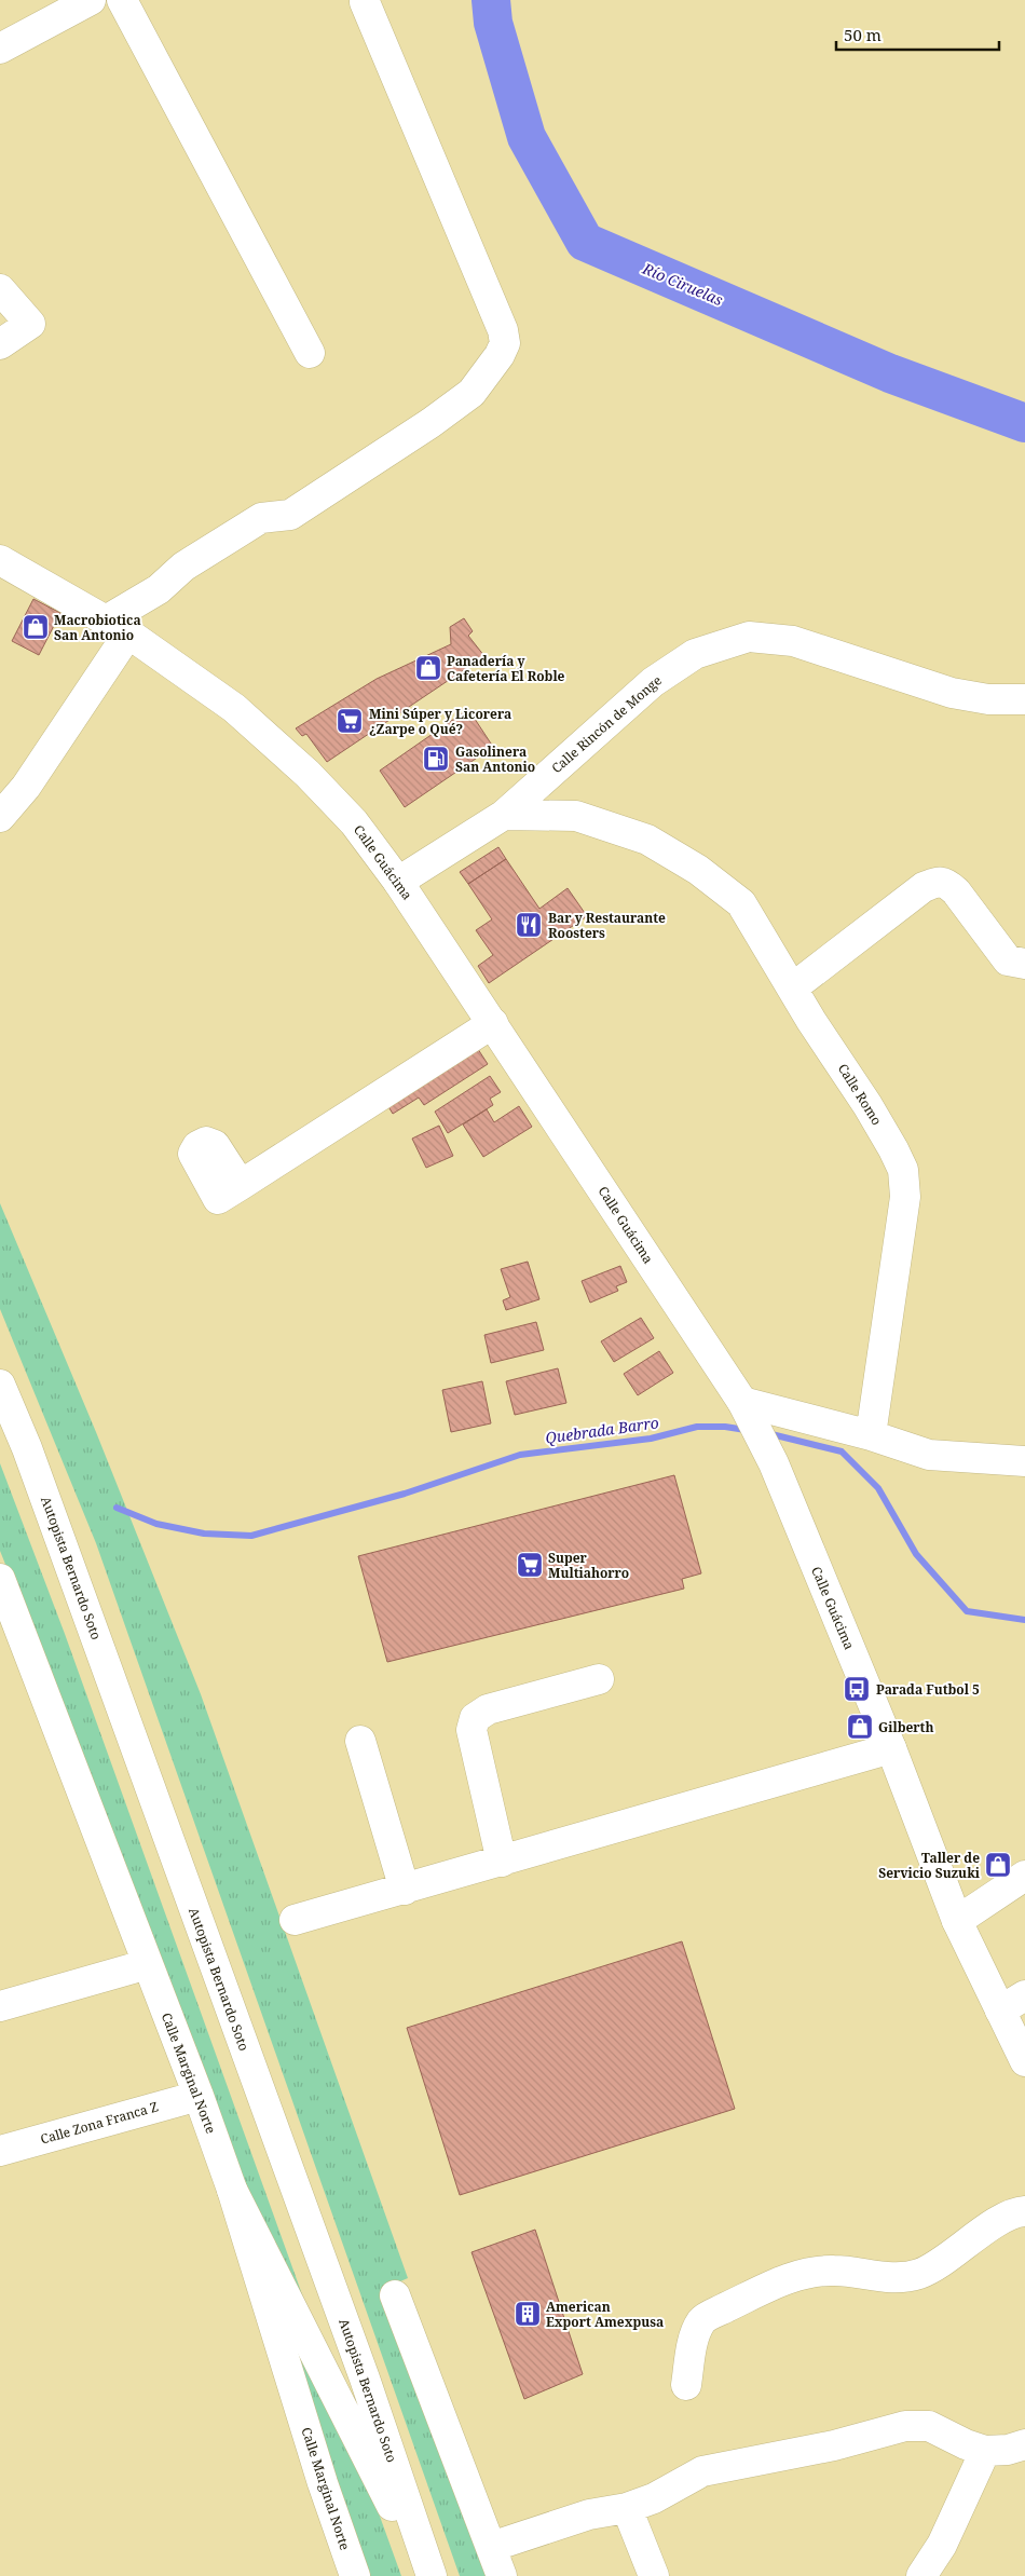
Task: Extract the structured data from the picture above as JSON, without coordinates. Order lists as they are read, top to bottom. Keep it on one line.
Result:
{"streets":{"main road":["Calle Rincón de Monge","Calle Guácima","Calle Romo","Autopista Bernardo Soto","Calle Marginal Norte","Calle Zona Franca Z"]},"crossings":[["Calle Rincón de Monge","Calle Guácima"],["Calle Rincón de Monge","Calle Romo"],["Calle Marginal Norte","Calle Zona Franca Z"]],"water":["Río Ciruelas","Quebrada Barro"],"places":{"shop":["Macrobiotica San Antonio","Panadería y Cafetería El Roble","Gilberth","Taller de Servicio Suzuki"],"supermarket":["Mini Súper y Licorera ¿Zarpe o Qué?","Super Multiahorro"],"fuel station":["Gasolinera San Antonio"],"restaurant":["Bar y Restaurante Roosters"],"bus stop":["Parada Futbol 5"],"building":["American Export Amexpusa"]},"scale_bar":"50 m"}
